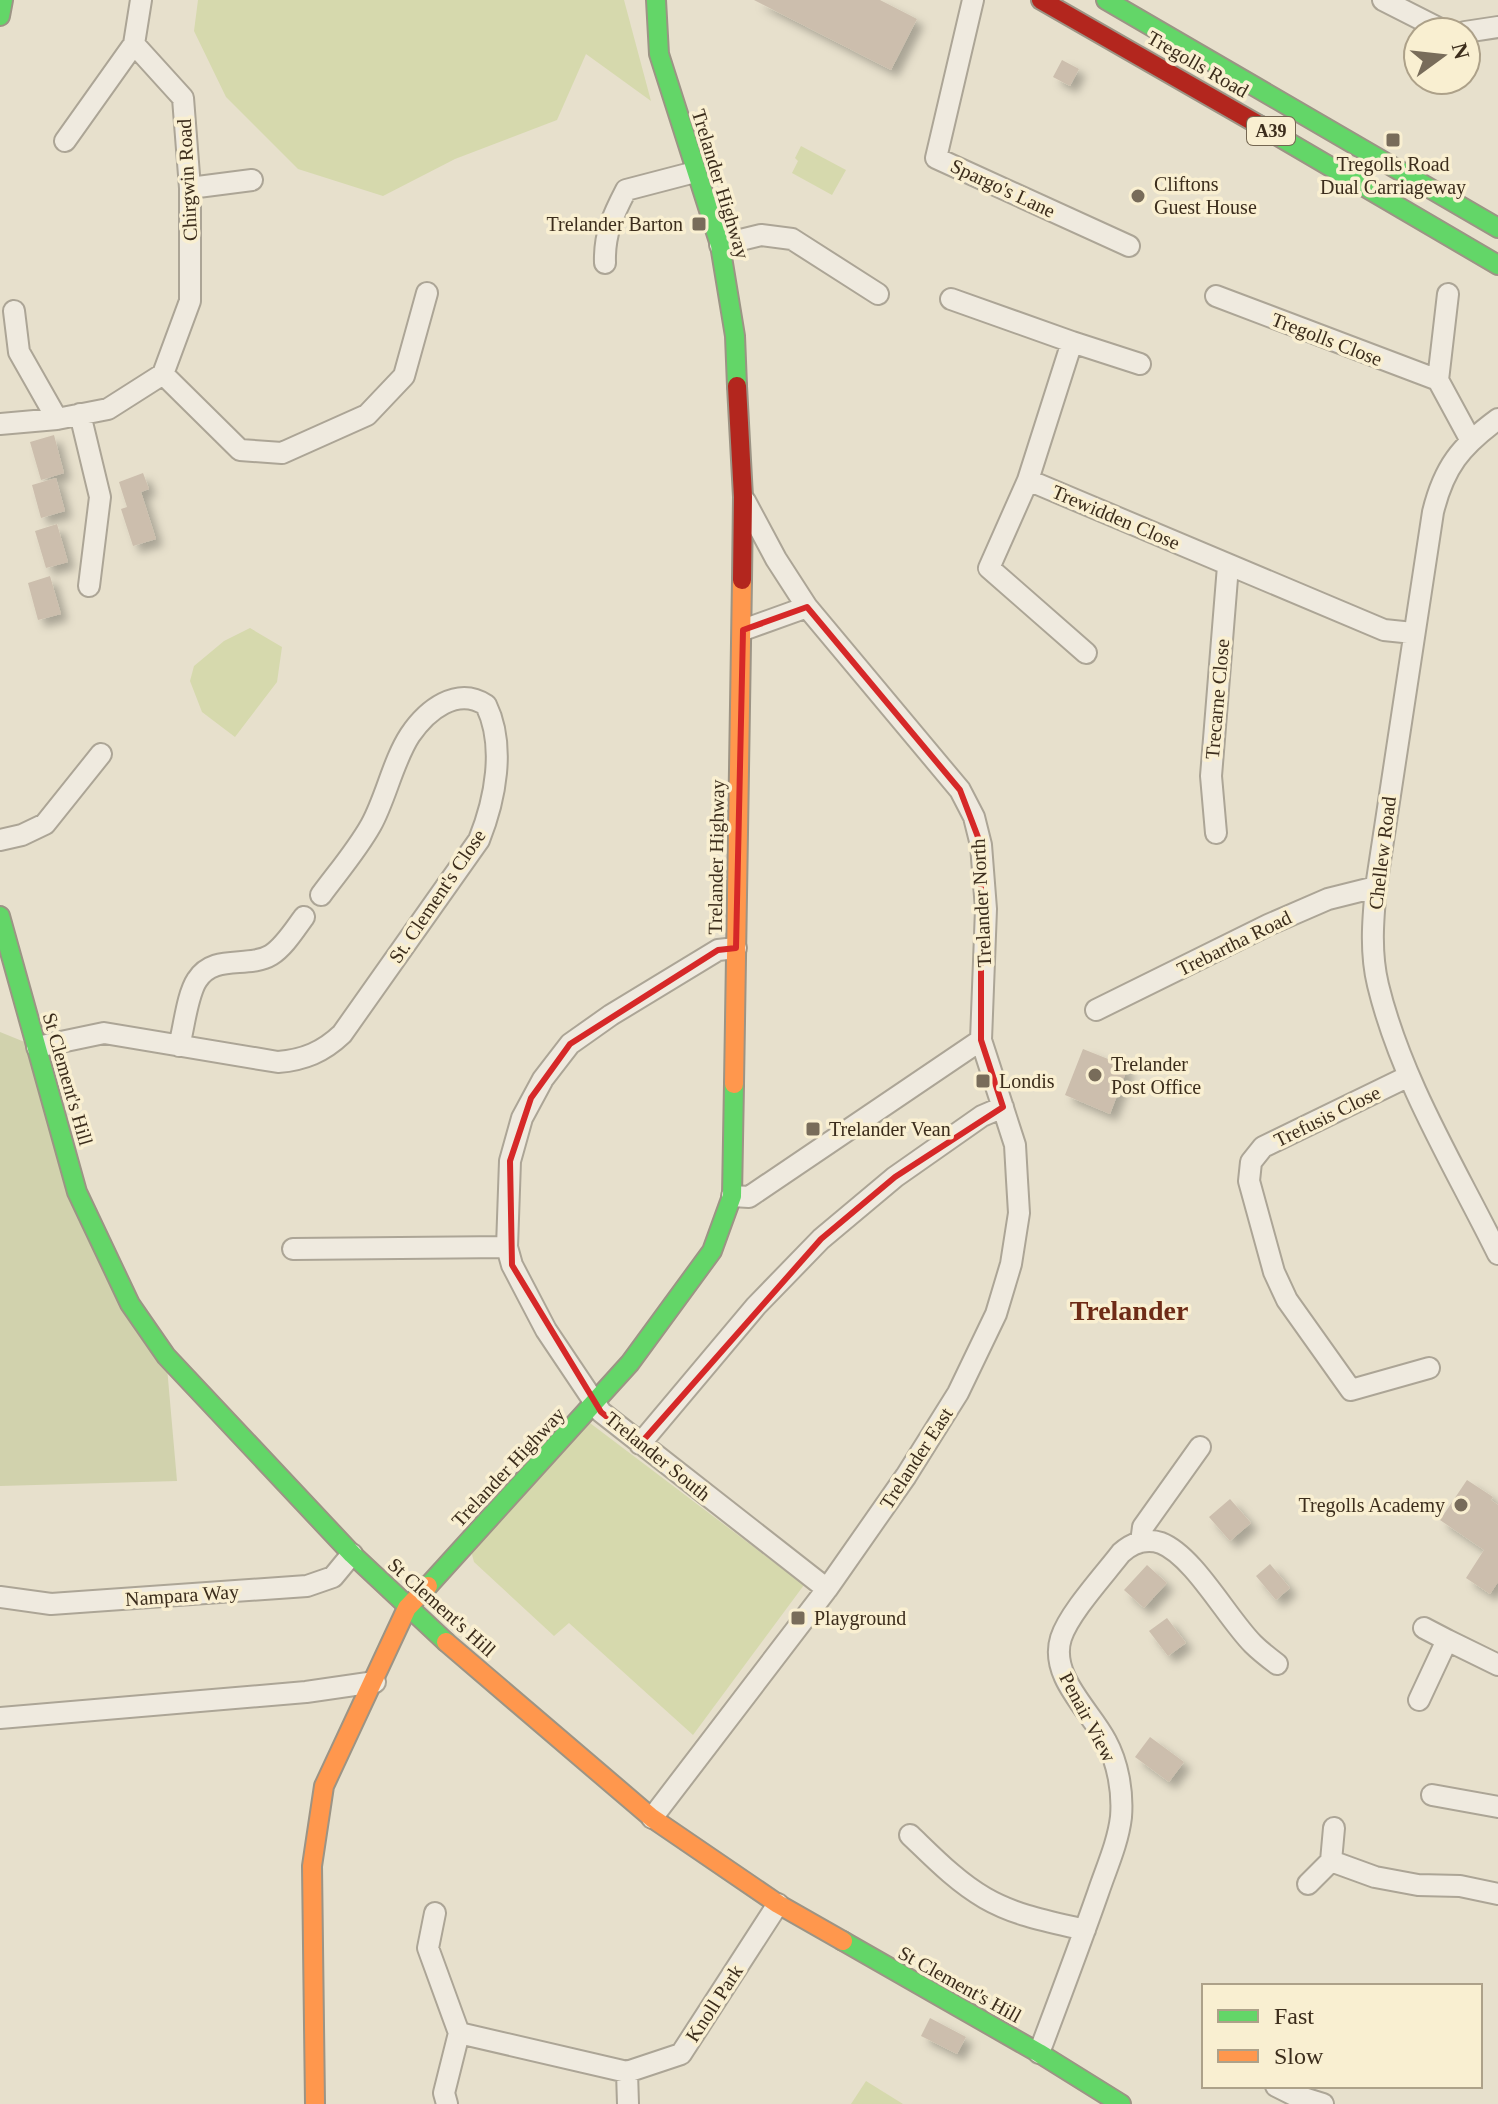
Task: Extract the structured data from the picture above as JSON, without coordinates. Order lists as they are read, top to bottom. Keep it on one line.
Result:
{"streets":{"main road":["Tregolls Road","A39","Trelander Highway","St Clement's Hill"],"street":["Chirgwin Road","Spargo's Lane","Tregolls Close","Trewidden Close","Trecarne Close","Chellew Road","St. Clement's Close","Trelander North","Trebartha Road","Trefusis Close","Trelander South","Trelander East","Nampara Way","Penair View","Knoll Park"]},"crossings":[["Trelander Highway","Trelander North"],["Trelander Highway","St Clement's Hill"],["Trelander Highway","Trelander South"],["Trewidden Close","Trecarne Close"],["Trewidden Close","Chellew Road"],["Chellew Road","Trebartha Road"],["Chellew Road","Trefusis Close"],["St. Clement's Close","St Clement's Hill"],["Trelander North","Trelander East"],["St Clement's Hill","Trelander East"],["St Clement's Hill","Nampara Way"],["St Clement's Hill","Penair View"],["St Clement's Hill","Knoll Park"],["Trelander South","Trelander East"]],"districts":["Trelander"],"places":{"transit":["Tregolls Road Dual Carriageway","Trelander Barton","Londis","Trelander Vean","Playground"],"other":["Cliftons Guest House","Trelander Post Office","Tregolls Academy"]},"legend":["Fast","Slow"],"north":"right"}
